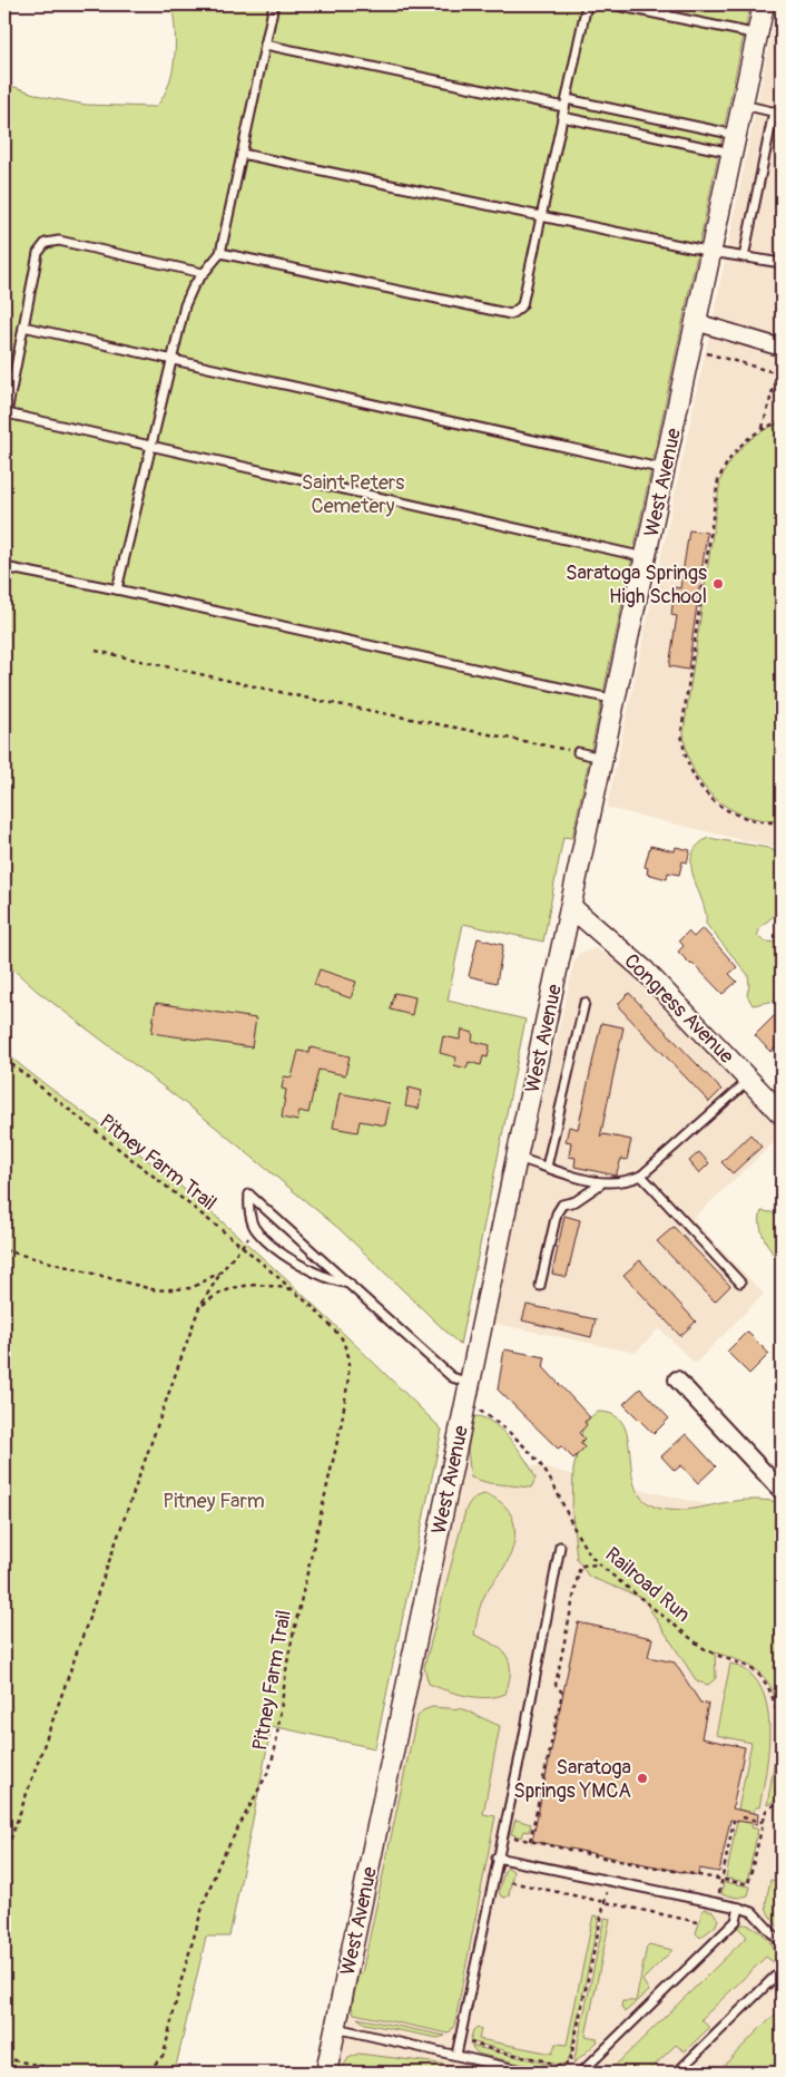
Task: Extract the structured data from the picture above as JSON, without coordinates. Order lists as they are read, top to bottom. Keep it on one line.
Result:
{"streets":{"street":["West Avenue","Congress Avenue"],"path":["Pitney Farm Trail","Railroad Run"]},"crossings":[["West Avenue","Congress Avenue"]],"parks":["Saint Peters Cemetery","Pitney Farm"],"places":["Saratoga Springs High School","Saratoga Springs YMCA"]}
